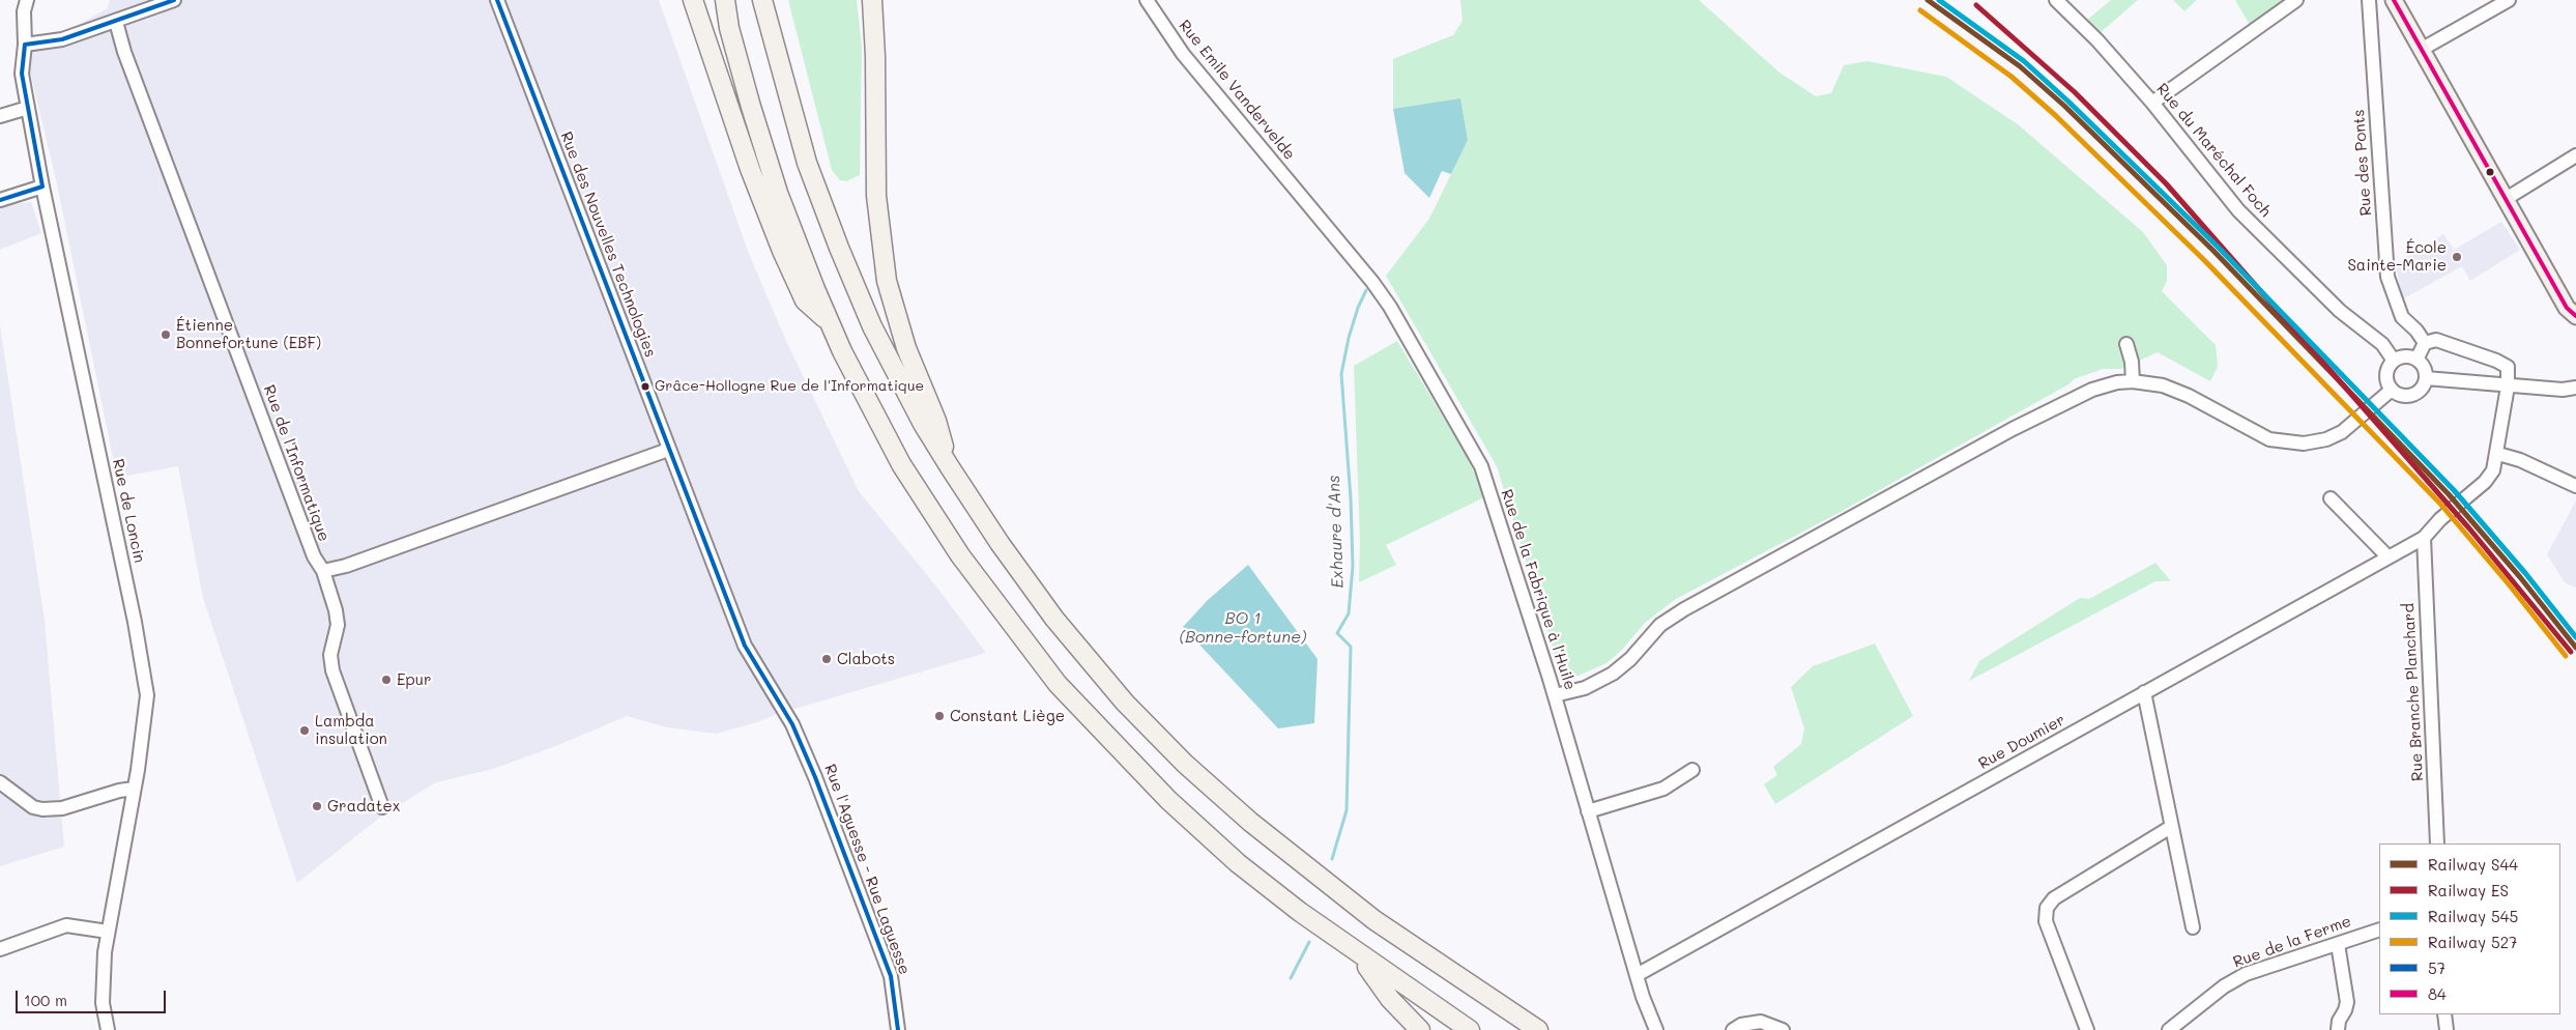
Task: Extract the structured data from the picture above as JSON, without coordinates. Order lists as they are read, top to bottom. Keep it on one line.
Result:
{"streets":{"street":["Rue Emile Vandervelde","Rue du Maréchal Foch","Rue des Ponts","Rue des Nouvelles Technologies","Rue de l'Informatique","Rue de Loncin","Rue de la Fabrique à l'Huile","Rue Branche Planchard","Rue Doumier","Rue l'Aguesse - Rue Laguesse","Rue de la Ferme"]},"crossings":[["Rue Emile Vandervelde","Rue de la Fabrique à l'Huile"],["Rue des Nouvelles Technologies","Rue l'Aguesse - Rue Laguesse"],["Rue de la Fabrique à l'Huile","Rue Doumier"],["Rue Branche Planchard","Rue Doumier"]],"water":["Exhaure d'Ans","BO 1 (Bonne-fortune)"],"places":["École Sainte-Marie","Étienne Bonnefortune (EBF)","Grâce-Hollogne Rue de l'Informatique","Clabots","Epur","Constant Liège","Lambda insulation","Gradatex"],"lines":["rail line S44","rail line 545","transit line 57","transit line 84","rail line ES","rail line 527"],"legend":["Railway S44","Railway ES","Railway 545","Railway 527","57","84"],"scale_bar":"100 m"}
